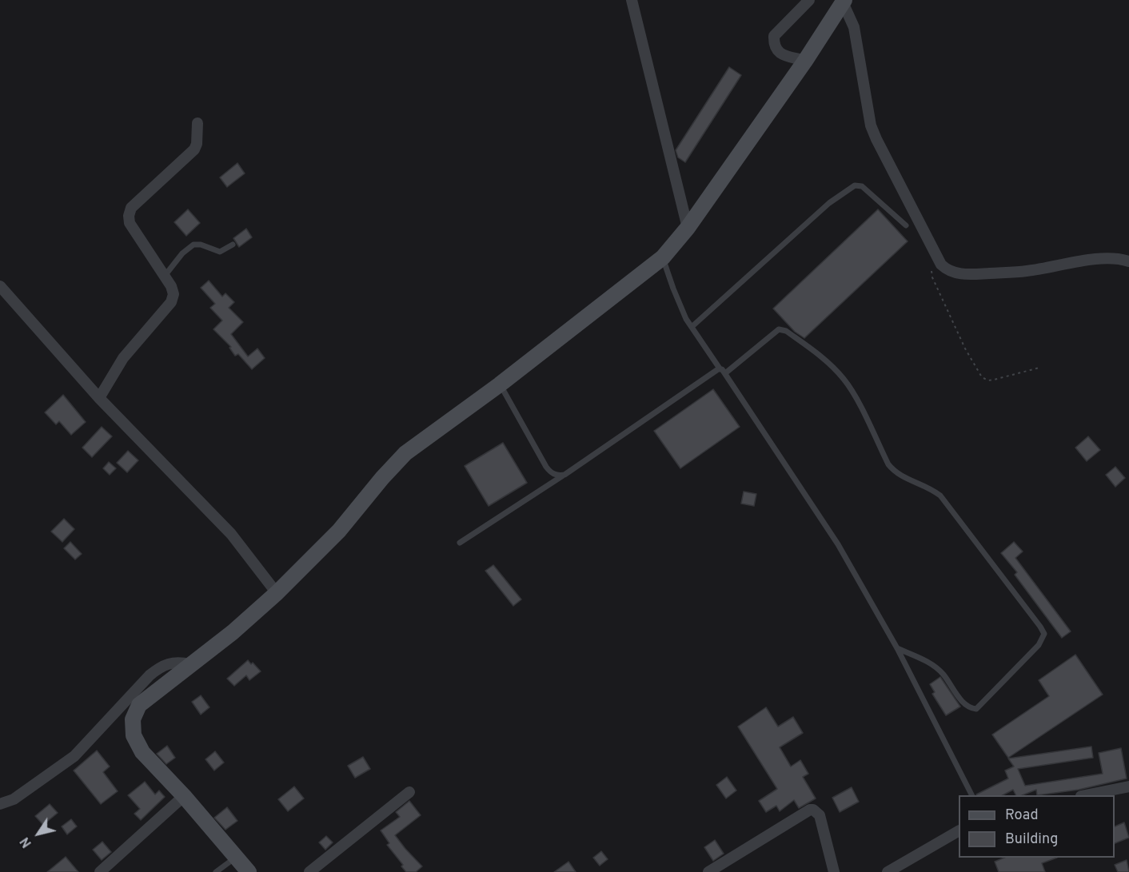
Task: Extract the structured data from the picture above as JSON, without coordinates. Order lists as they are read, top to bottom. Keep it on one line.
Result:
{"legend":["Road","Building"],"north":"bottom left"}
